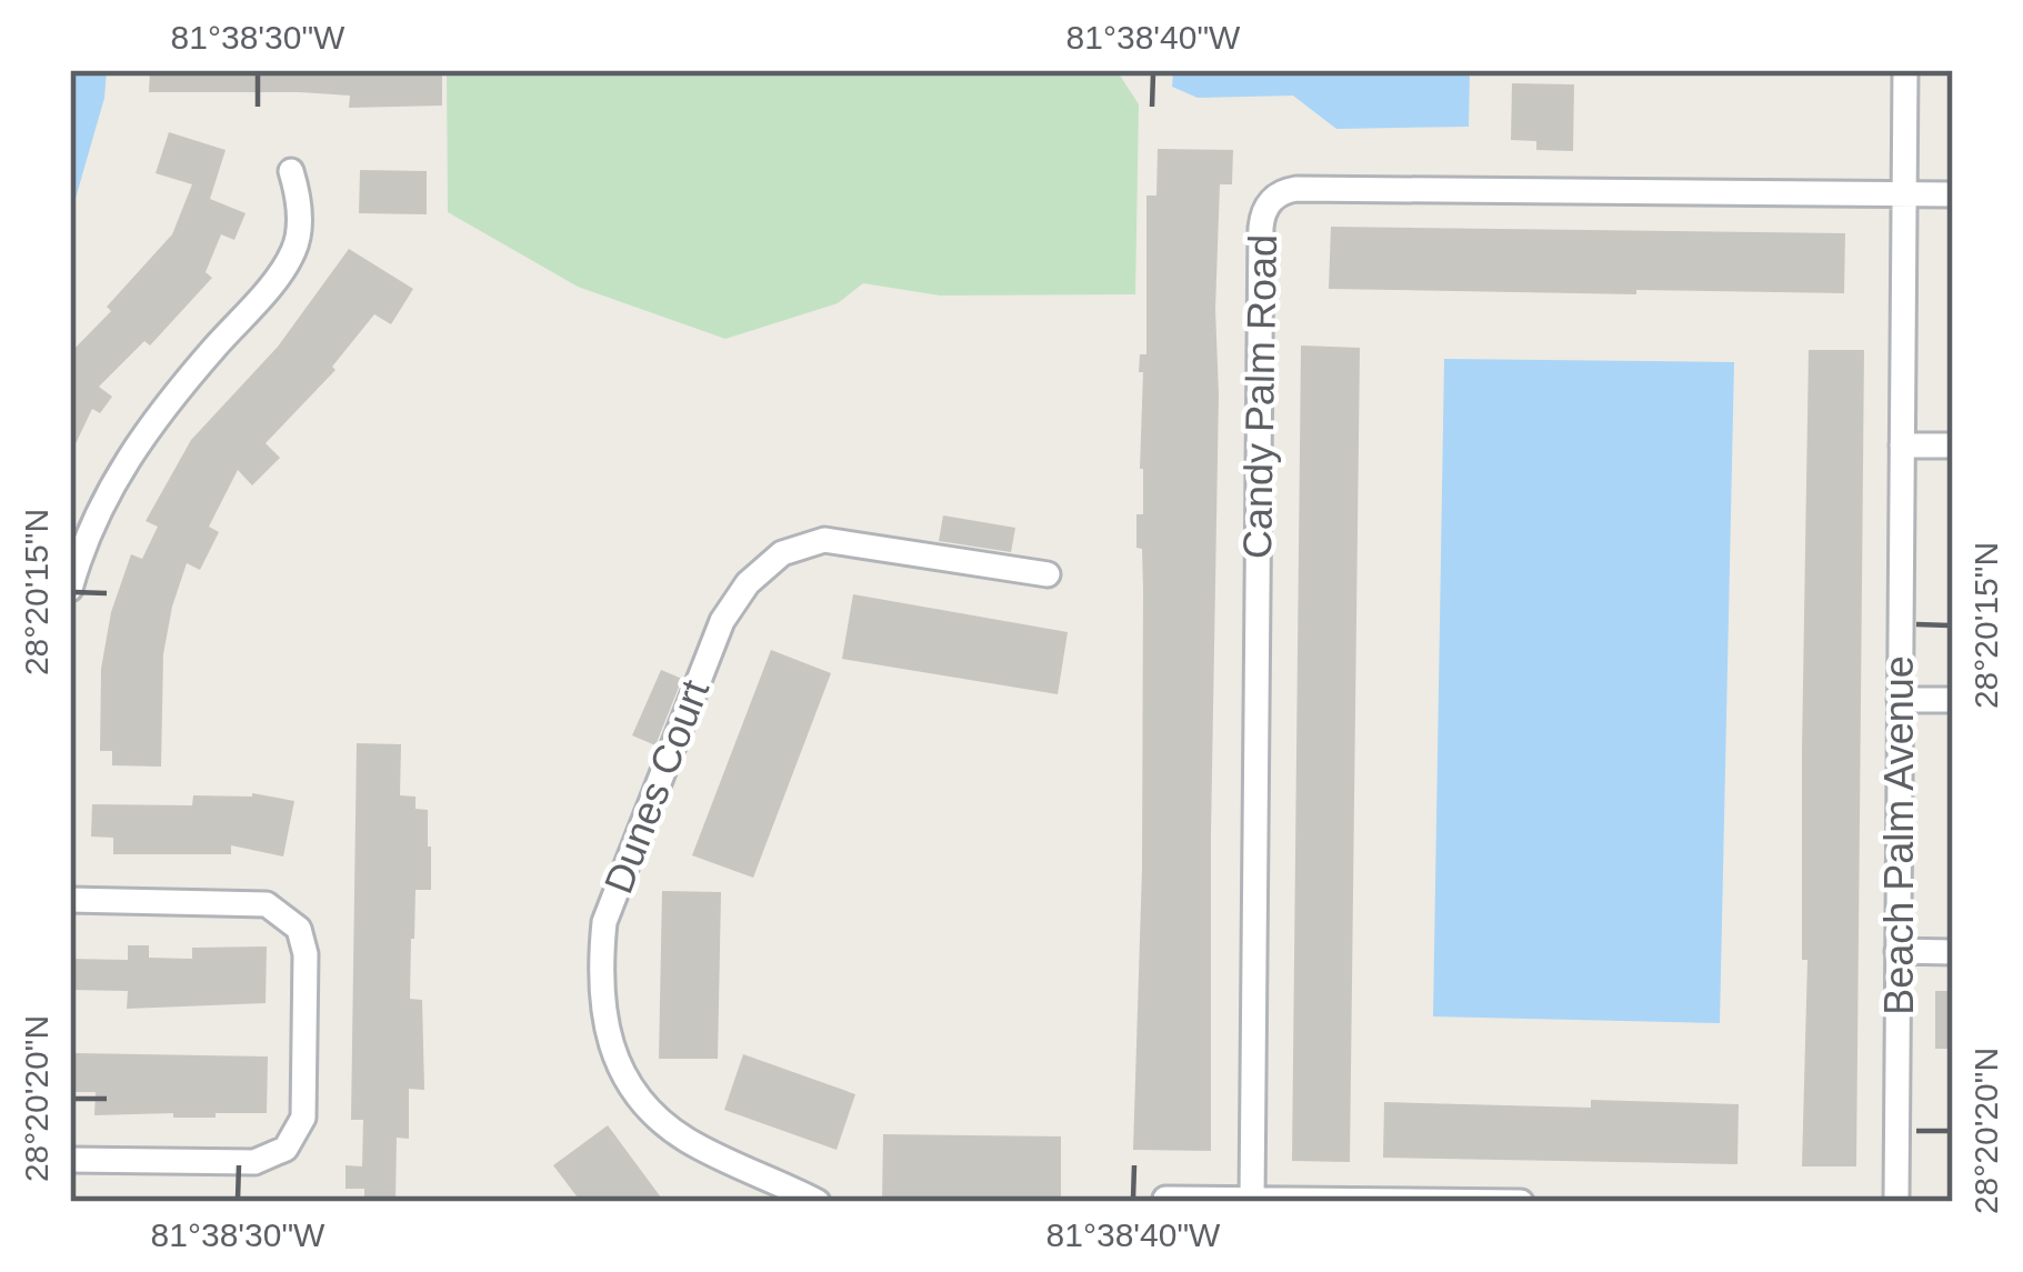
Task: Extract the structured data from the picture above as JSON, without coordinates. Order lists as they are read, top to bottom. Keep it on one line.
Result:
{"streets":{"street":["Candy Palm Road","Dunes Court","Beach Palm Avenue"]},"crossings":[["Candy Palm Road","Beach Palm Avenue"]],"coordinates":["81°38'30\"W","81°38'40\"W","28°20'15\"N","28°20'20\"N"]}
